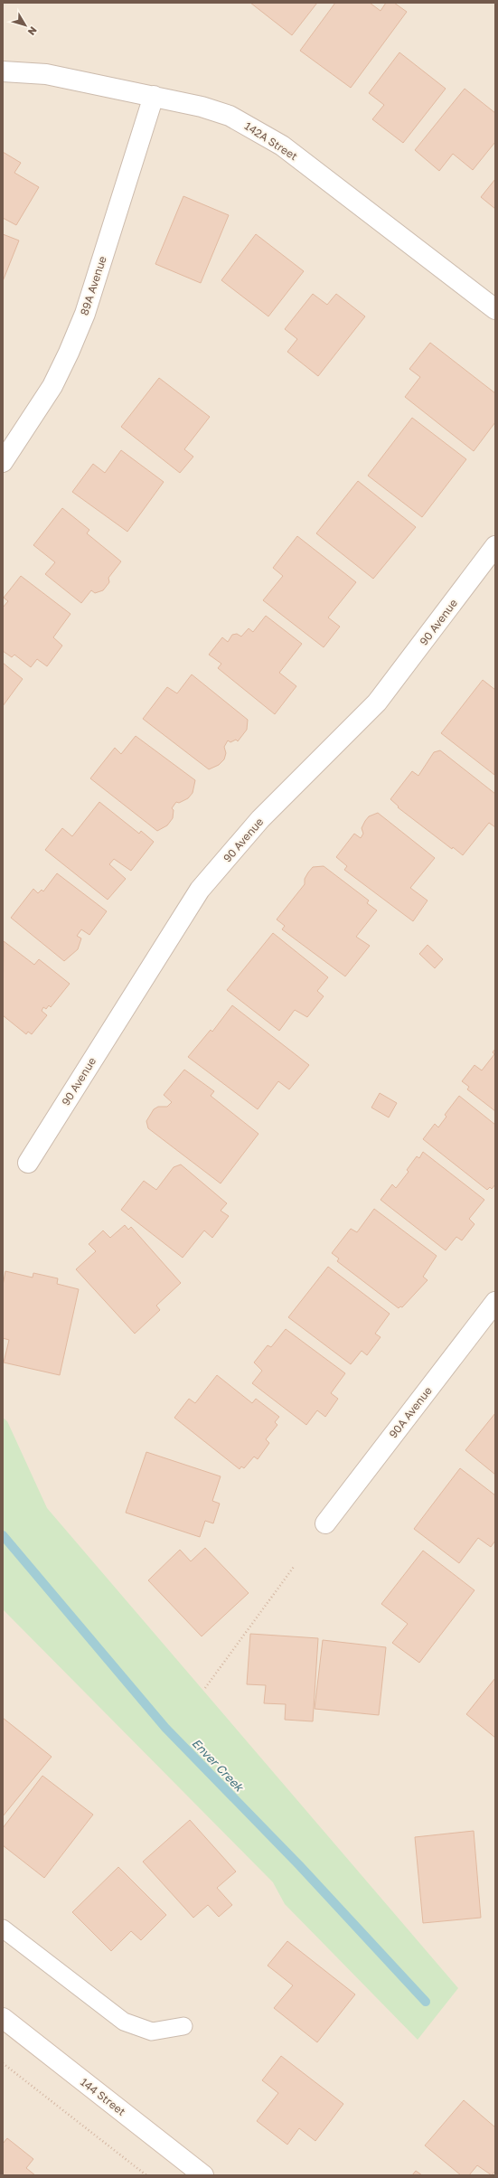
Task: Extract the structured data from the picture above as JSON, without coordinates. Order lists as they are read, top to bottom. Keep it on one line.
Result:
{"streets":{"street":["142A Street","89A Avenue","90 Avenue","90A Avenue","144 Street"]},"crossings":[["142A Street","89A Avenue"]],"water":["Enver Creek"],"north":"bottom right"}
